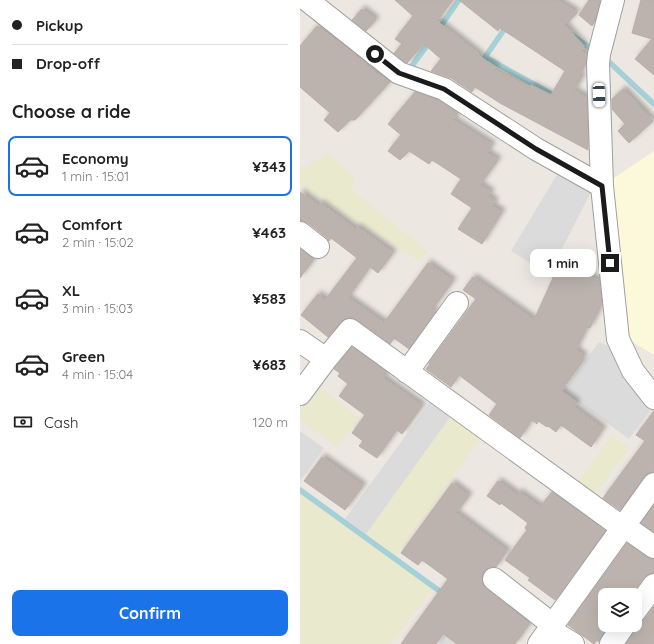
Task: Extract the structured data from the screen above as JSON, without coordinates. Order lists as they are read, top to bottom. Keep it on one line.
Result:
{"page":{"banner":["Pickup","Drop-off"],"heading":"Choose a ride","list":[{"name":"Economy","note":"1 min · 15:01","value":"¥343"},{"name":"Comfort","note":"2 min · 15:02","value":"¥463"},{"name":"XL","note":"3 min · 15:03","value":"¥583"},{"name":"Green","note":"4 min · 15:04","value":"¥683"}],"bubble":"1 min","pay":["Cash","120 m"],"buttons":"Confirm"}}
